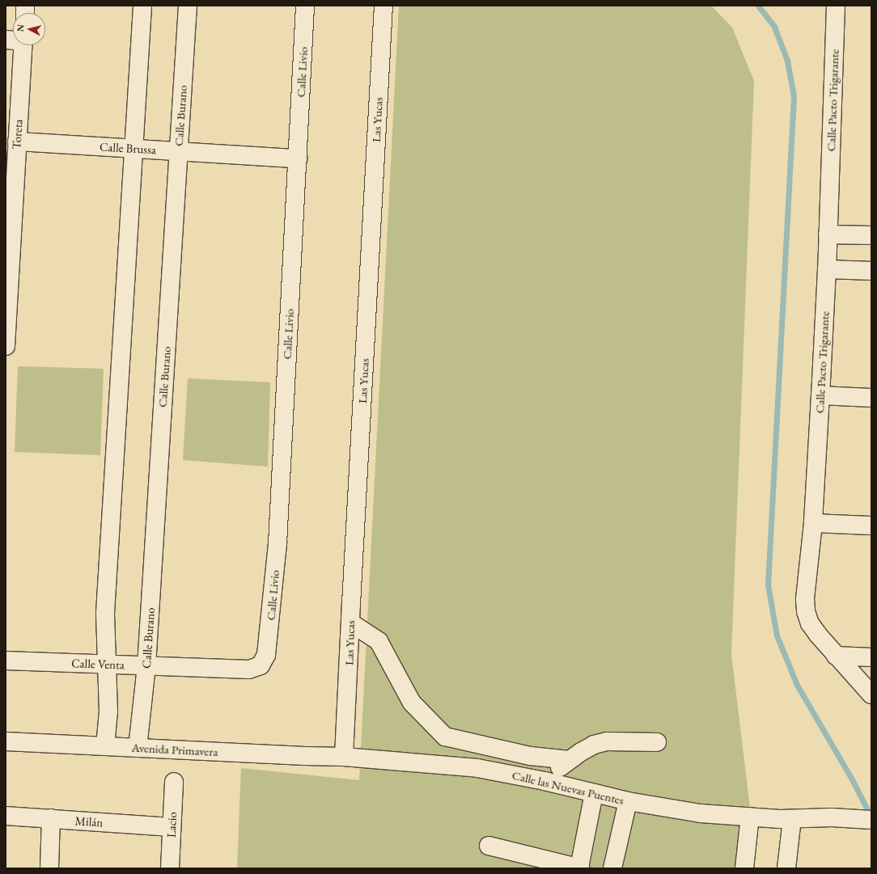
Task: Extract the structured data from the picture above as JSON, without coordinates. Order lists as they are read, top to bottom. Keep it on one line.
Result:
{"streets":{"street":["Calle Livio","Calle Pacto Trigarante","Calle Burano","Las Yucas","Toreta","Calle Brussa","Calle Venta","Avenida Primavera","Calle las Nuevas Puentes","Milán","Lacio"]},"crossings":[["Calle Livio","Calle Brussa"],["Calle Livio","Calle Venta"],["Calle Burano","Calle Brussa"],["Calle Burano","Calle Venta"],["Calle Burano","Avenida Primavera"],["Las Yucas","Avenida Primavera"],["Las Yucas","Calle las Nuevas Puentes"],["Toreta","Calle Brussa"],["Avenida Primavera","Calle las Nuevas Puentes"],["Milán","Lacio"]],"north":"left"}
